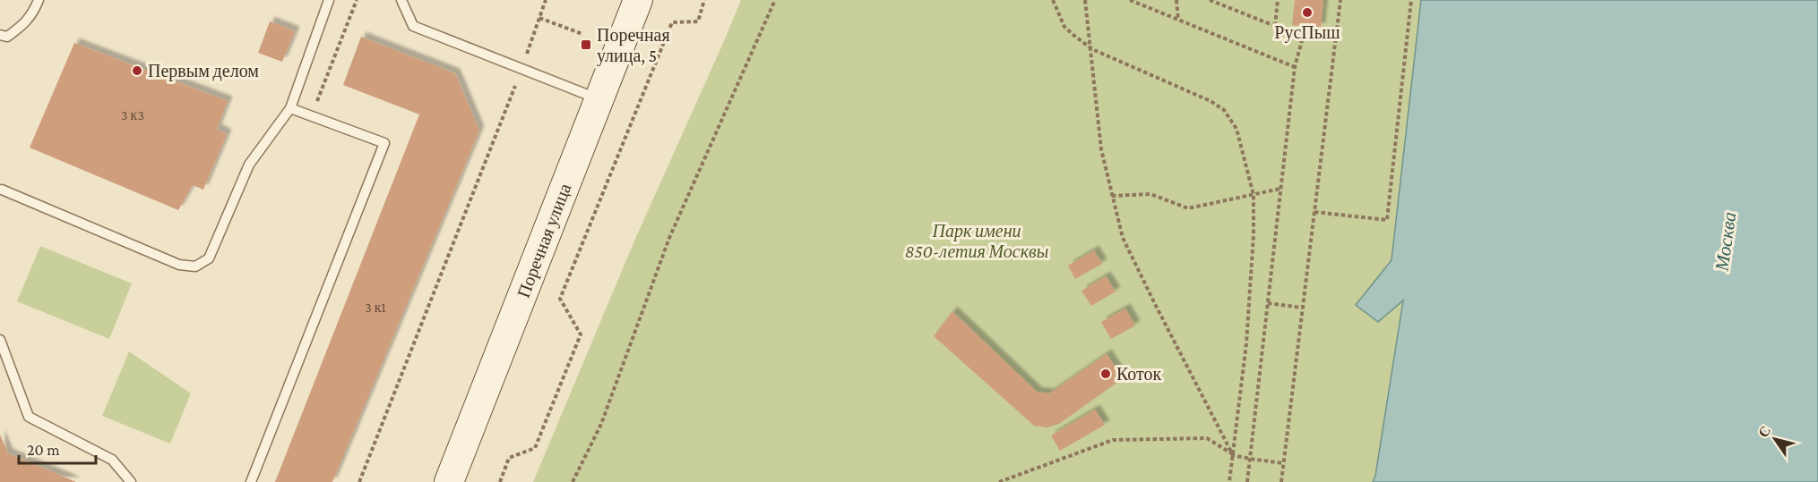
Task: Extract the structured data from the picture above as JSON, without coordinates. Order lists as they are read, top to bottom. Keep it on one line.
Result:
{"streets":{"main road":["Поречная улица"]},"water":["Москва"],"parks":["Парк имени 850-летия Москвы"],"places":{"other":["РусПыш","Первым делом","Коток"],"transit":["Поречная улица, 5"]},"house_numbers":["3 к3","3 к1"],"scale_bar":"20 m","north":"top left"}
